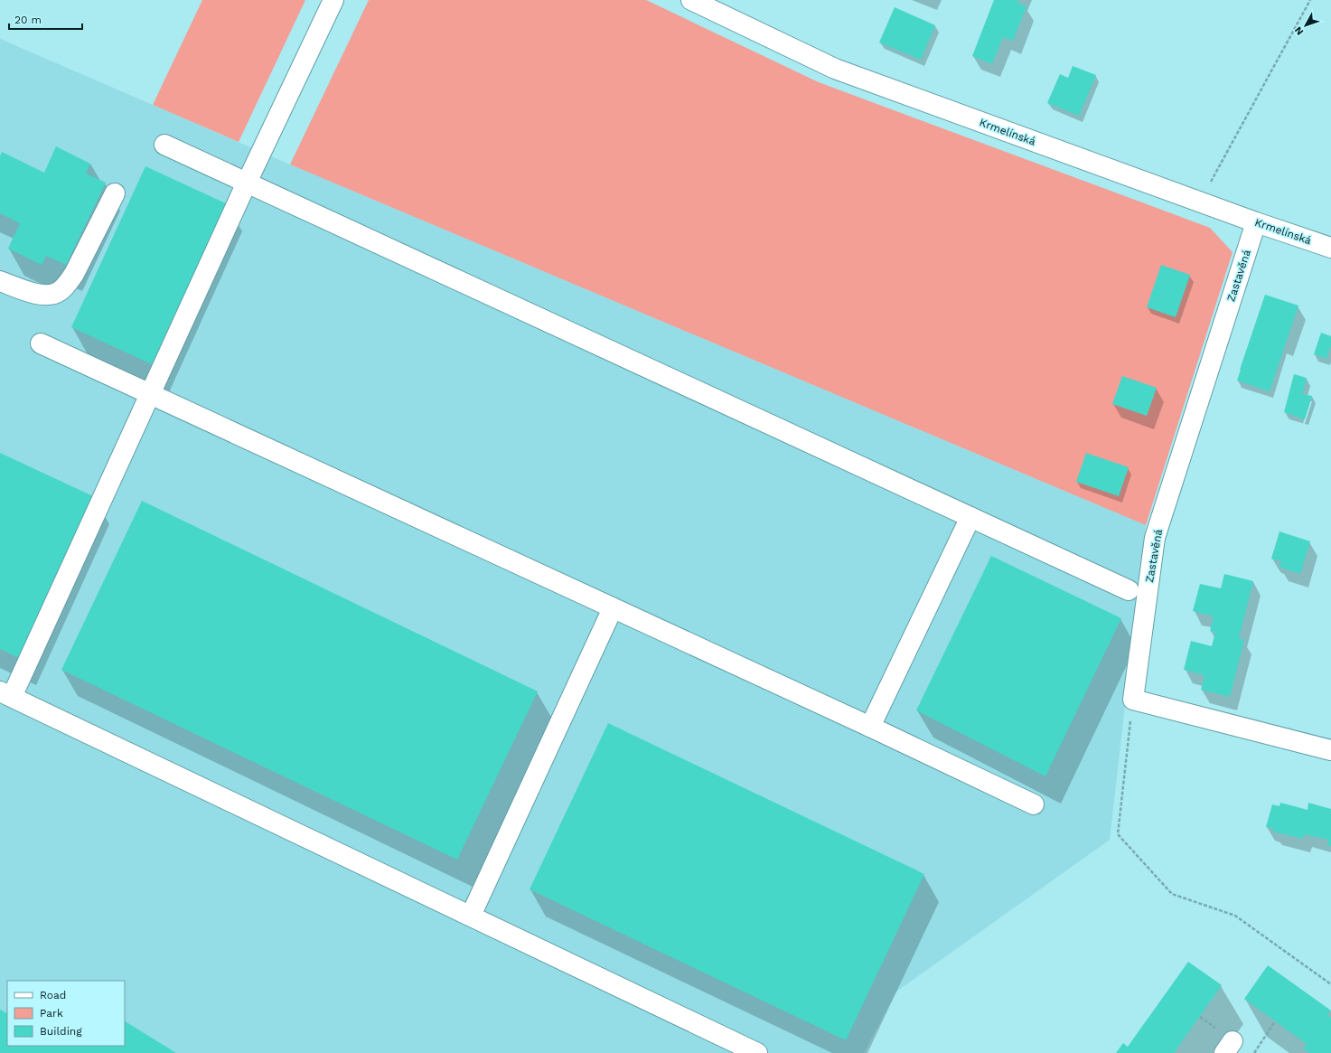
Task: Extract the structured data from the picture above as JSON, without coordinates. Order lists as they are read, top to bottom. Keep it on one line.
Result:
{"streets":{"street":["Krmelínská","Zastavěná"]},"crossings":[["Krmelínská","Zastavěná"]],"legend":["Road","Park","Building"],"scale_bar":"20 m","north":"bottom left"}
